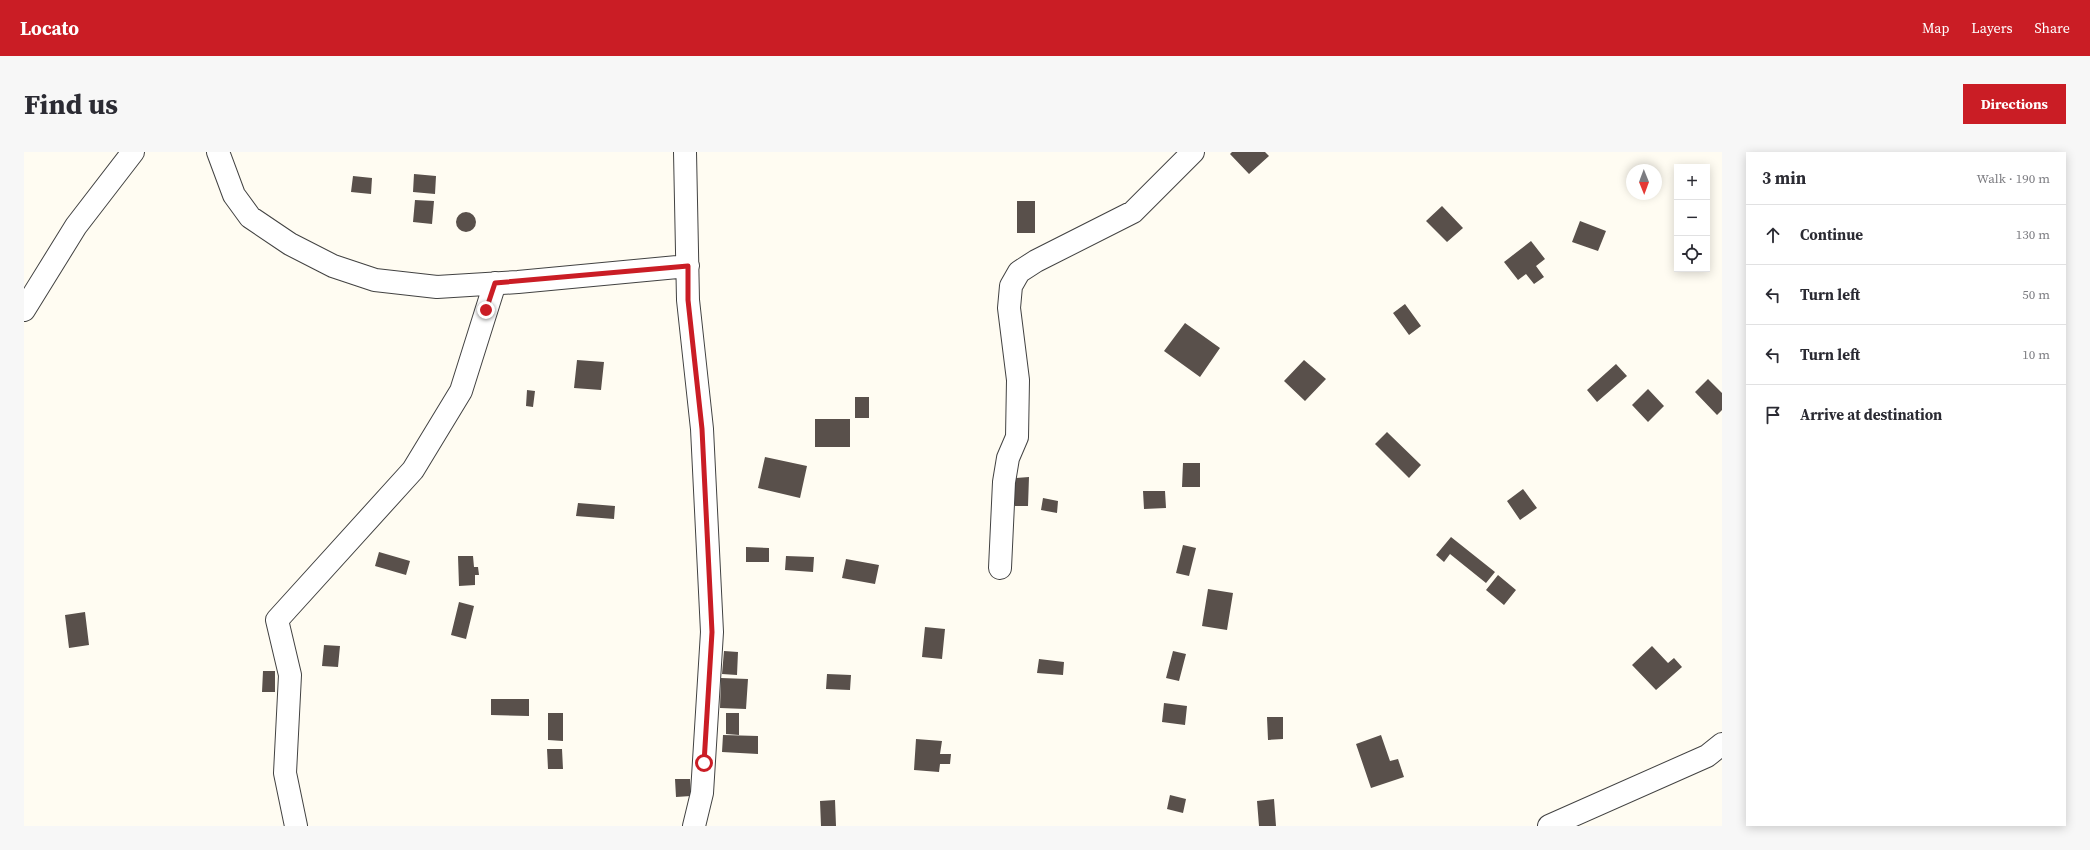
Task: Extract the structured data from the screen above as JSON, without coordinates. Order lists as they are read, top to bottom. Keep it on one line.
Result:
{"north":"bottom","page":{"header":"Locato","nav":["Map","Layers","Share"],"buttons":"Directions","title":"Find us","heading":["3 min","Walk · 190 m"],"map_buttons":["+","−"],"list":[["Continue","130 m"],["Turn left","50 m"],["Turn left","10 m"],"Arrive at destination"]}}
